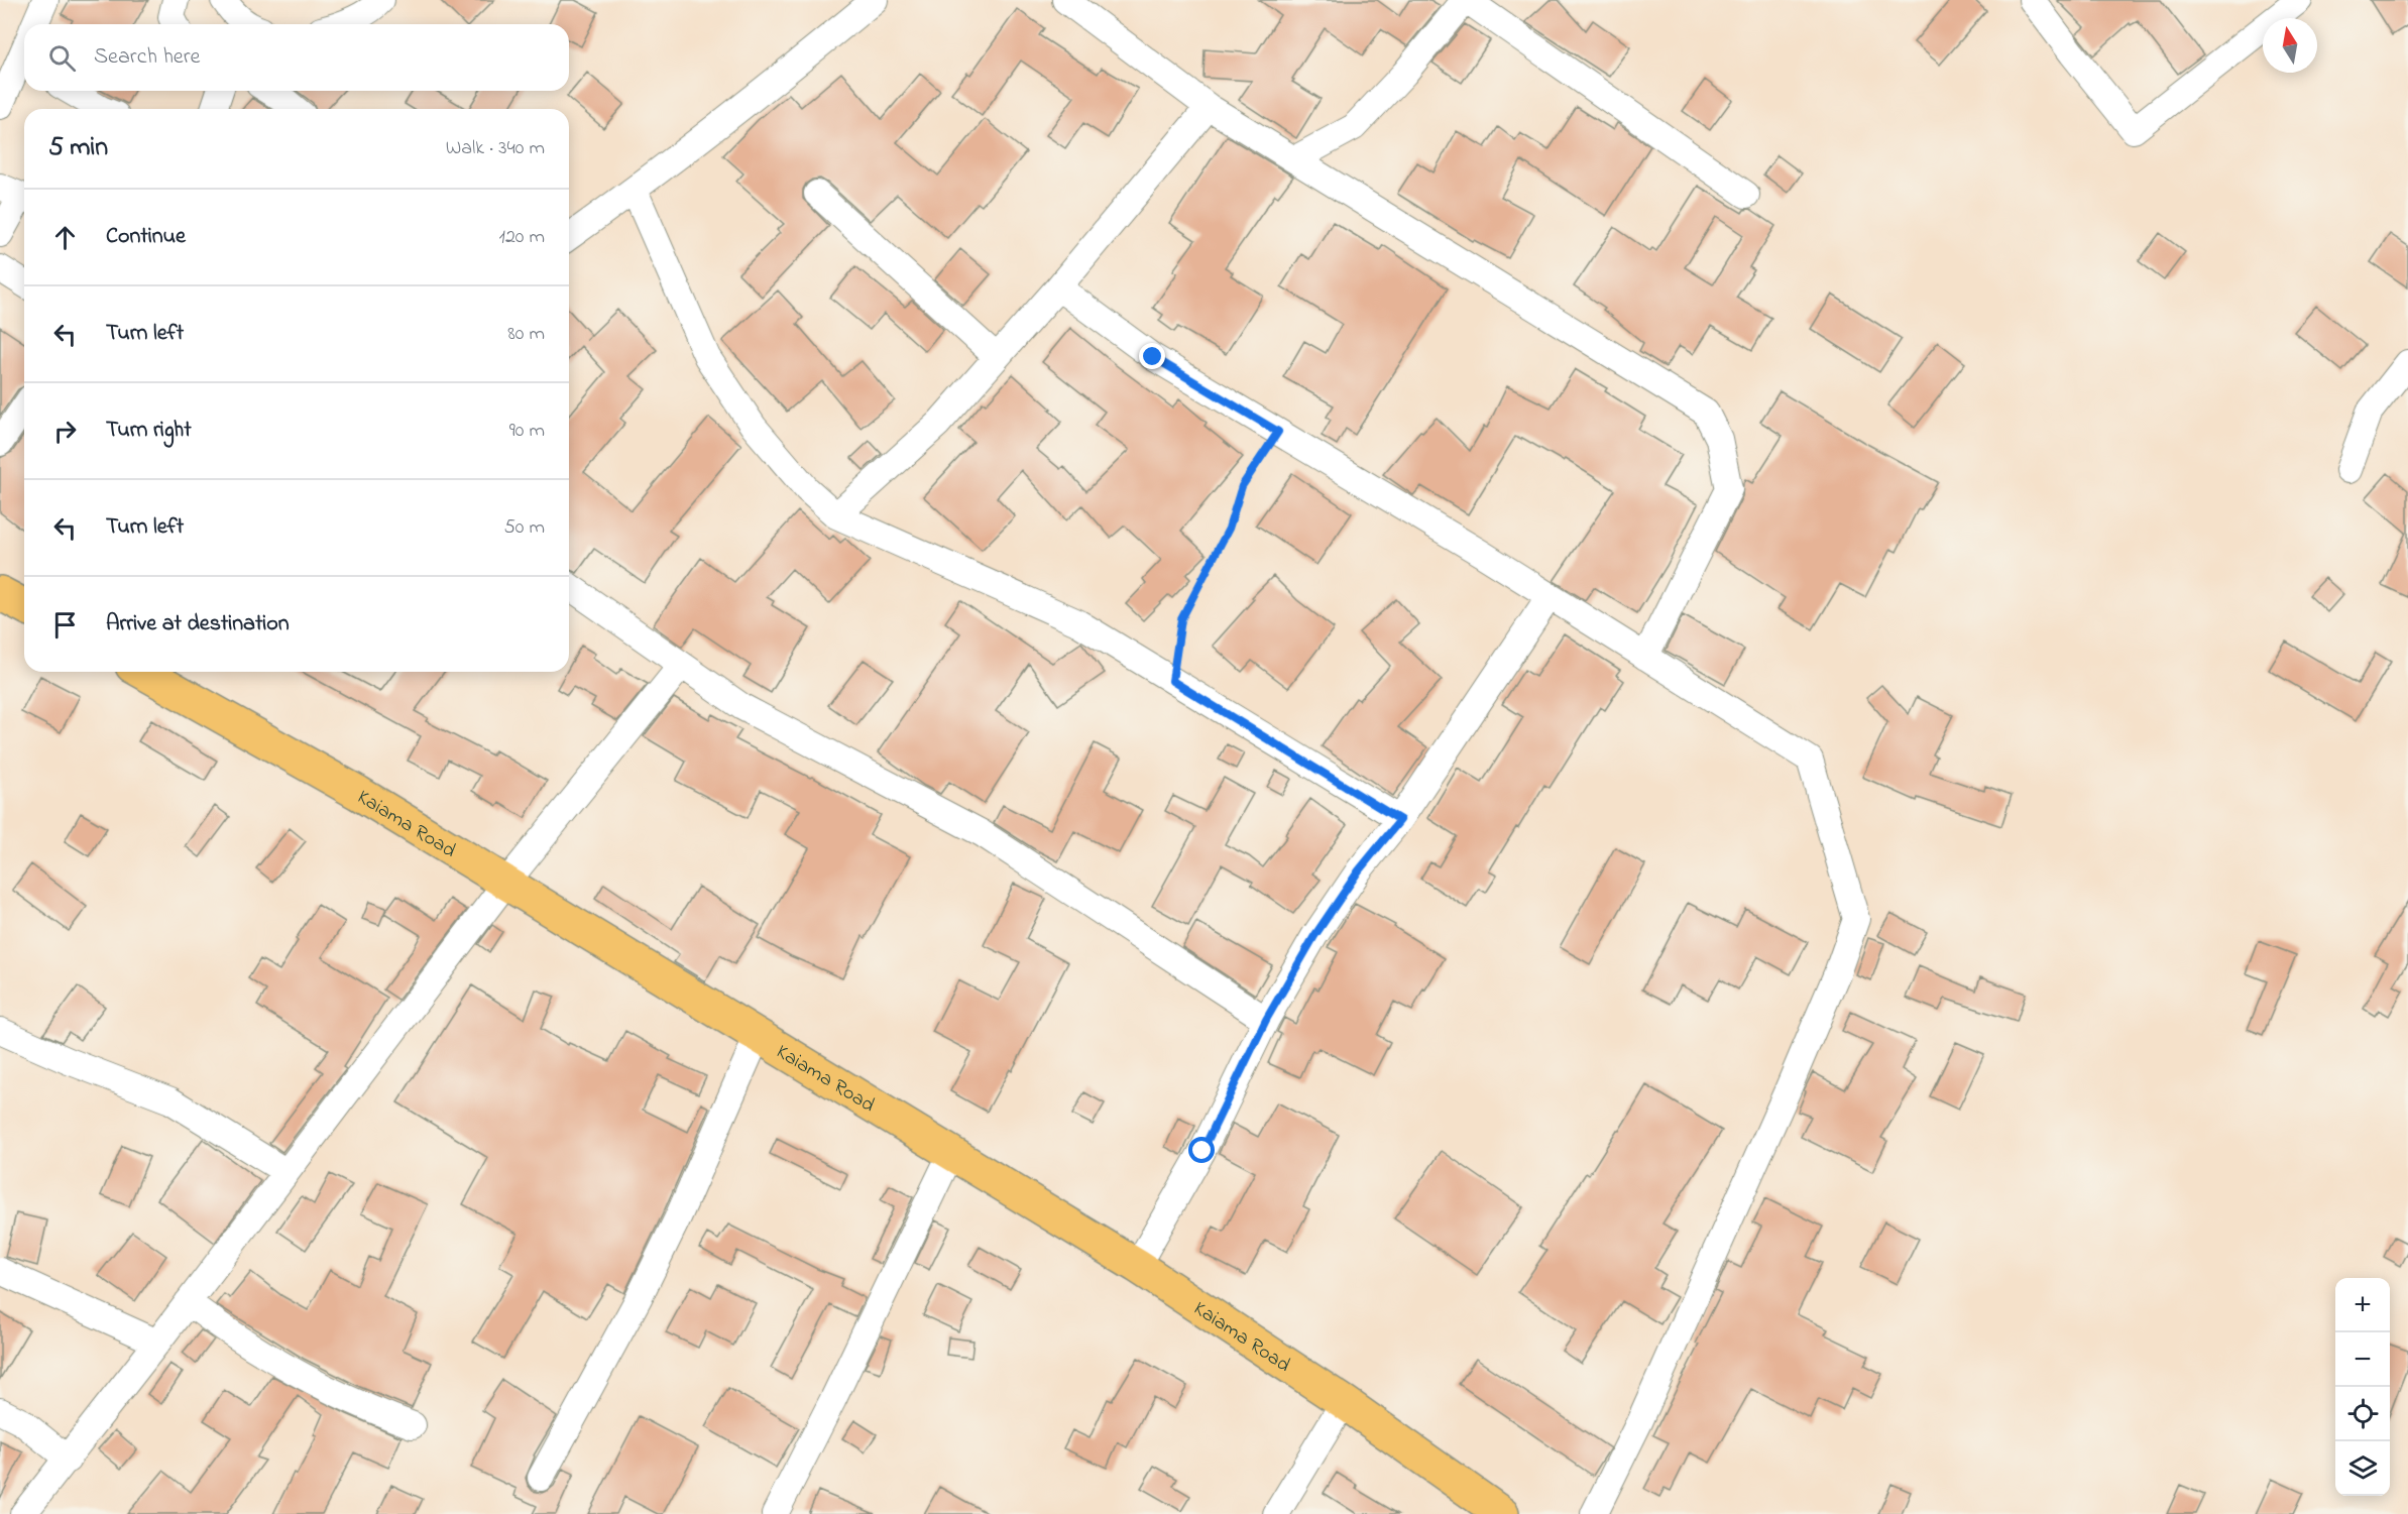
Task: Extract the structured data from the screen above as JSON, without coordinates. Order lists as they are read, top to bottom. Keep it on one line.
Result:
{"streets":{"highway":["Kaiama Road"]},"north":"top","page":{"search":"Search here","heading":["5 min","Walk · 340 m"],"list":[["Continue","120 m"],["Turn left","80 m"],["Turn right","90 m"],["Turn left","50 m"],"Arrive at destination"],"map_buttons":["+","−"]}}
